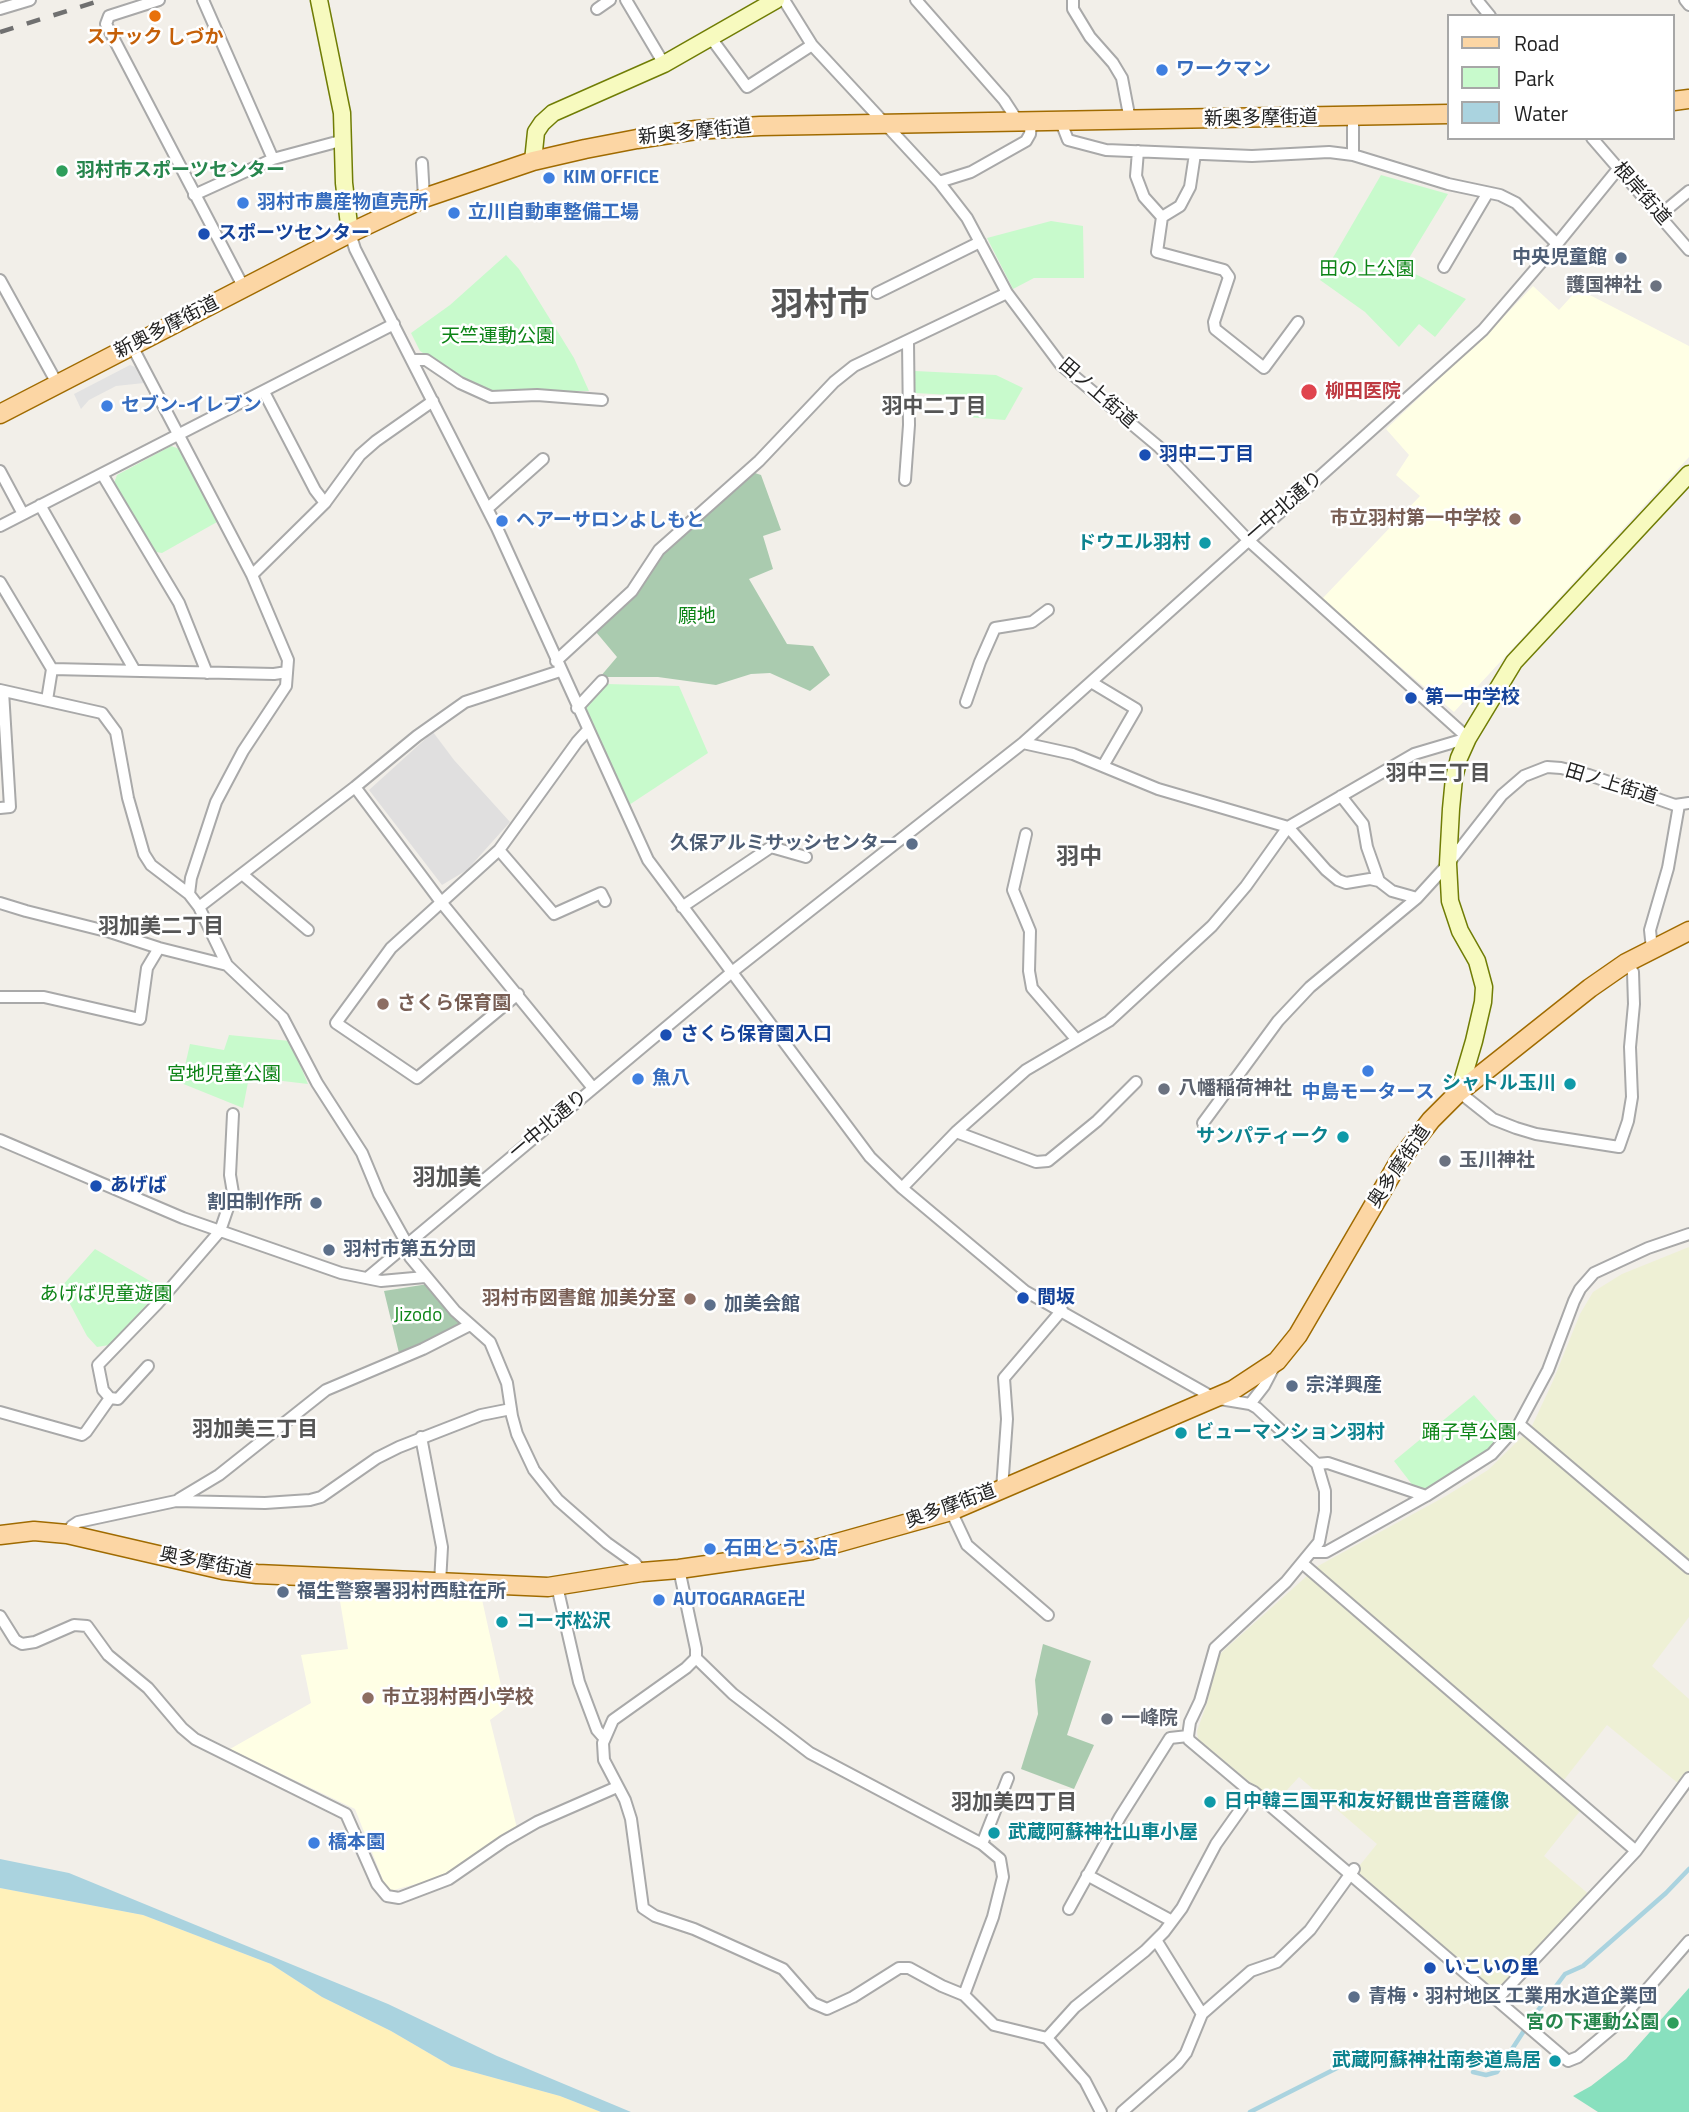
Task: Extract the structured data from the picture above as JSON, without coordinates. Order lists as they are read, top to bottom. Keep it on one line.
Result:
{"streets":{"main road":["新奥多摩街道","奥多摩街道"],"street":["根岸街道","田ノ上街道","一中北通り"]},"crossings":[["新奥多摩街道","田ノ上街道"],["根岸街道","一中北通り"],["田ノ上街道","一中北通り"]],"districts":["羽村市","羽中二丁目","羽中三丁目","羽中","羽加美二丁目","羽加美","羽加美三丁目","羽加美四丁目"],"parks":["田の上公園","天竺運動公園","願地","宮地児童公園","あげば児童遊園","Jizodo","踊子草公園"],"places":["スナック しづか","ワークマン","羽村市スポーツセンター","KIM OFFICE","羽村市農産物直売所","立川自動車整備工場","スポーツセンター","中央児童館","護国神社","柳田医院","セブン-イレブン","羽中二丁目","市立羽村第一中学校","ヘアーサロンよしもと","ドウエル羽村","第一中学校","久保アルミサッシセンター","さくら保育園","さくら保育園入口","中島モータース","魚八","シャトル玉川","八幡稲荷神社","サンパティーク","玉川神社","あげば","割田制作所","羽村市第五分団","間坂","羽村市図書館 加美分室","加美会館","宗洋興産","ビューマンション羽村","石田とうふ店","福生警察署羽村西駐在所","AUTOGARAGE卍","コーポ松沢","市立羽村西小学校","一峰院","日中韓三国平和友好観世音菩薩像","武蔵阿蘇神社山車小屋","橋本園","いこいの里","青梅・羽村地区 工業用水道企業団","宮の下運動公園","武蔵阿蘇神社南参道鳥居"],"legend":["Road","Park","Water"]}
